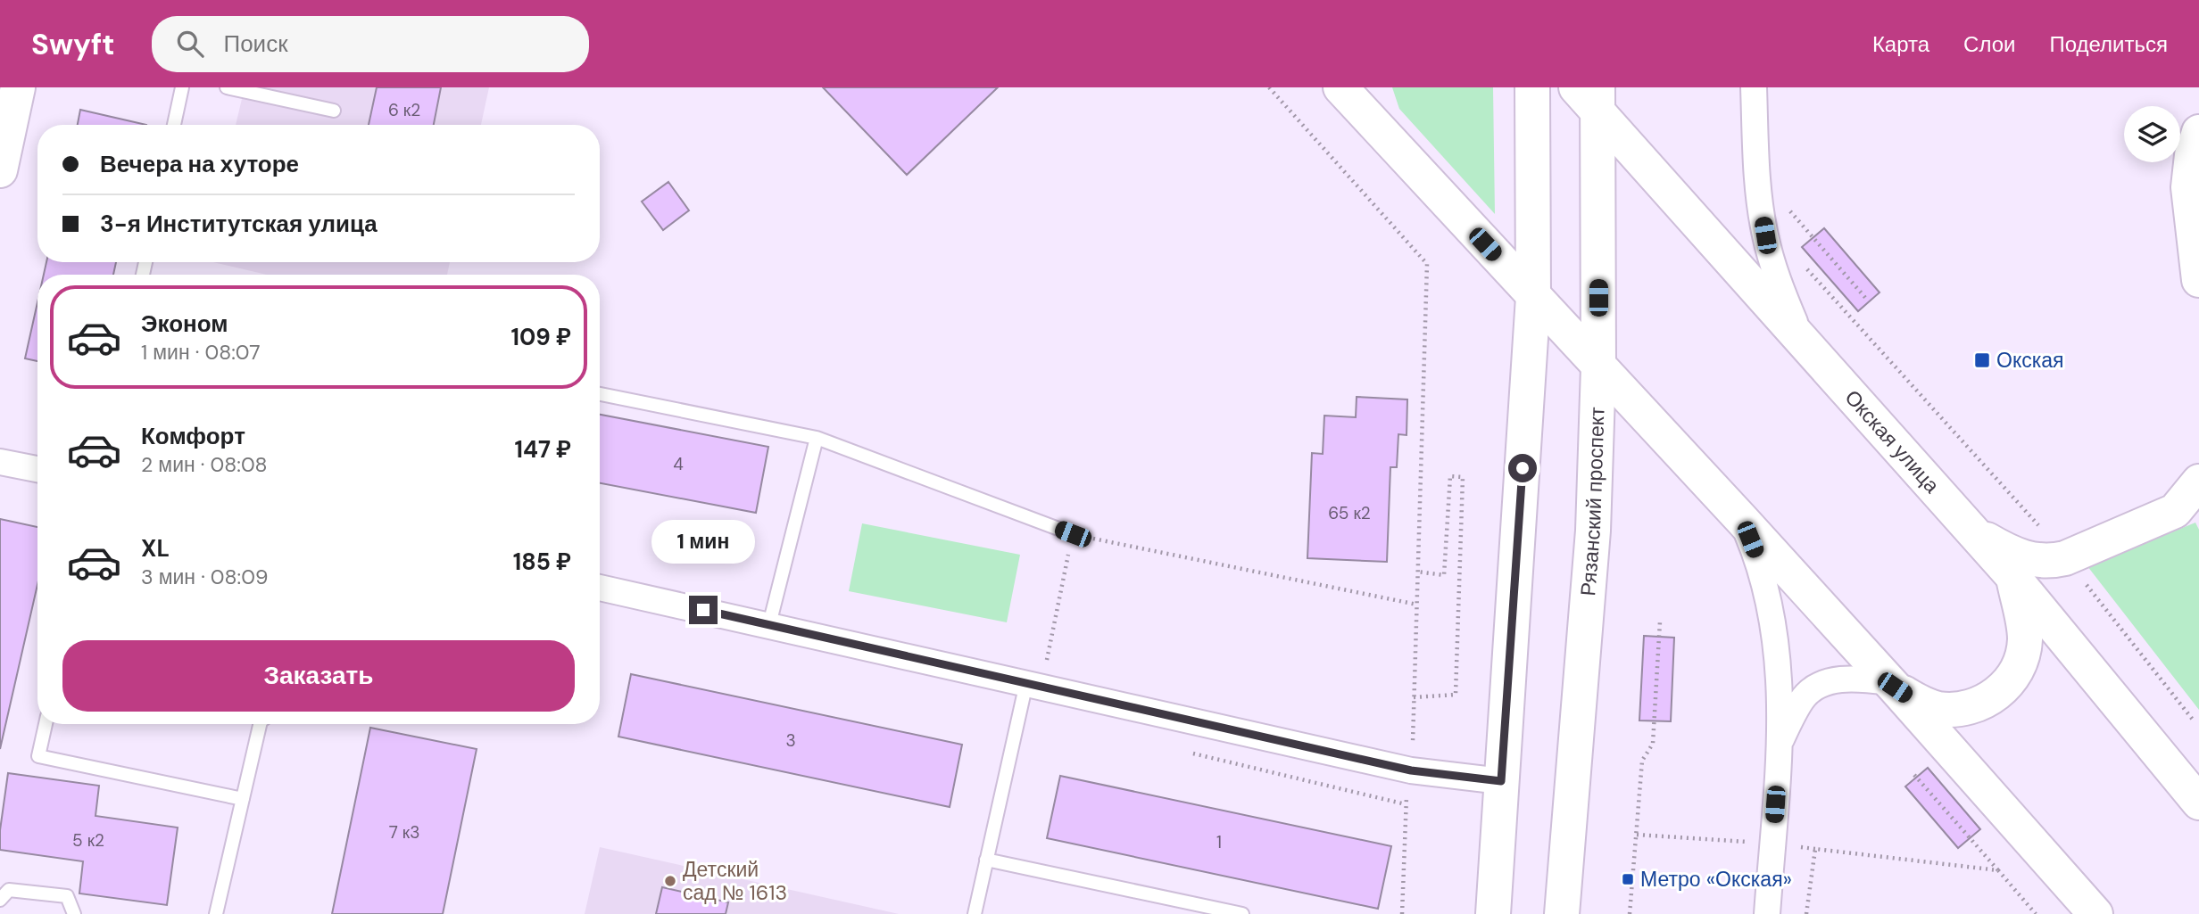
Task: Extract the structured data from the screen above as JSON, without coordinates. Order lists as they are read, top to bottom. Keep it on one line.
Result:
{"streets":{"main road":["Окская улица","Рязанский проспект"]},"crossings":[["Окская улица","Рязанский проспект"]],"places":{"transit":["Окская","Метро «Окская»"],"other":["Детский сад № 1613"]},"house_numbers":["6 к2","4","65 к2","3","7 к3","5 к2","1"],"page":{"header":"Swyft","search":"Поиск","nav":["Карта","Слои","Поделиться"],"banner":["Вечера на хуторе","3-я Институтская улица"],"list":[{"name":"Эконом","note":"1 мин · 08:07","value":"109 ₽"},{"name":"Комфорт","note":"2 мин · 08:08","value":"147 ₽"},{"name":"XL","note":"3 мин · 08:09","value":"185 ₽"}],"bubble":"1 мин","buttons":"Заказать"}}
